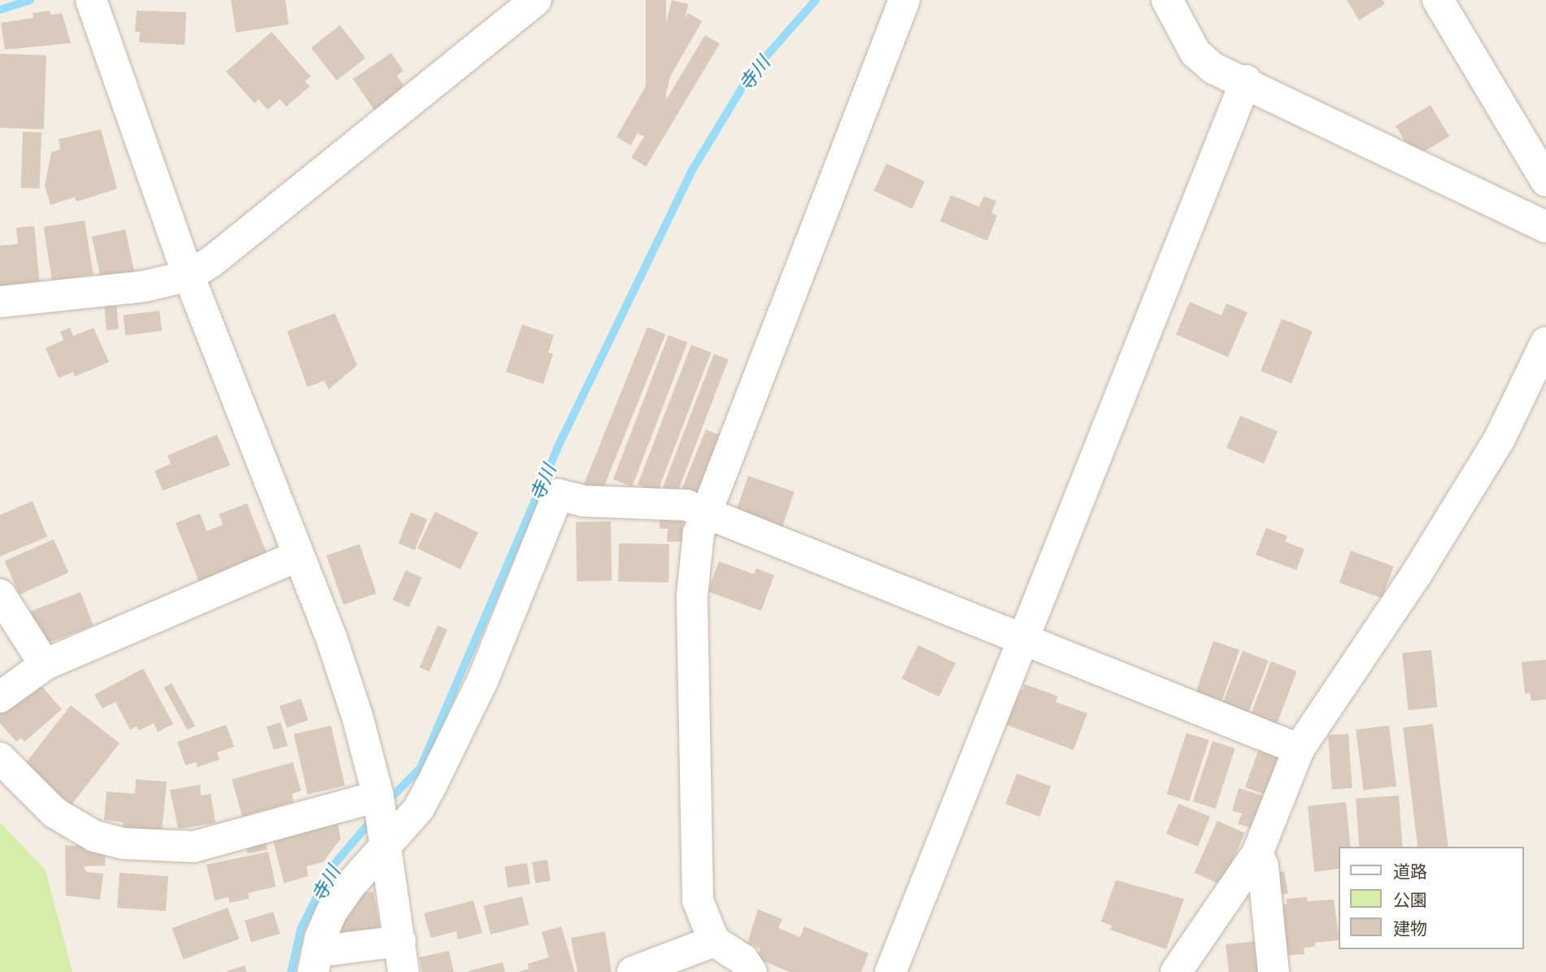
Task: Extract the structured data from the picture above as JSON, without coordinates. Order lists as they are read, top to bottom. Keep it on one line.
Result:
{"water":["寺川"],"legend":["道路","公園","建物"]}
